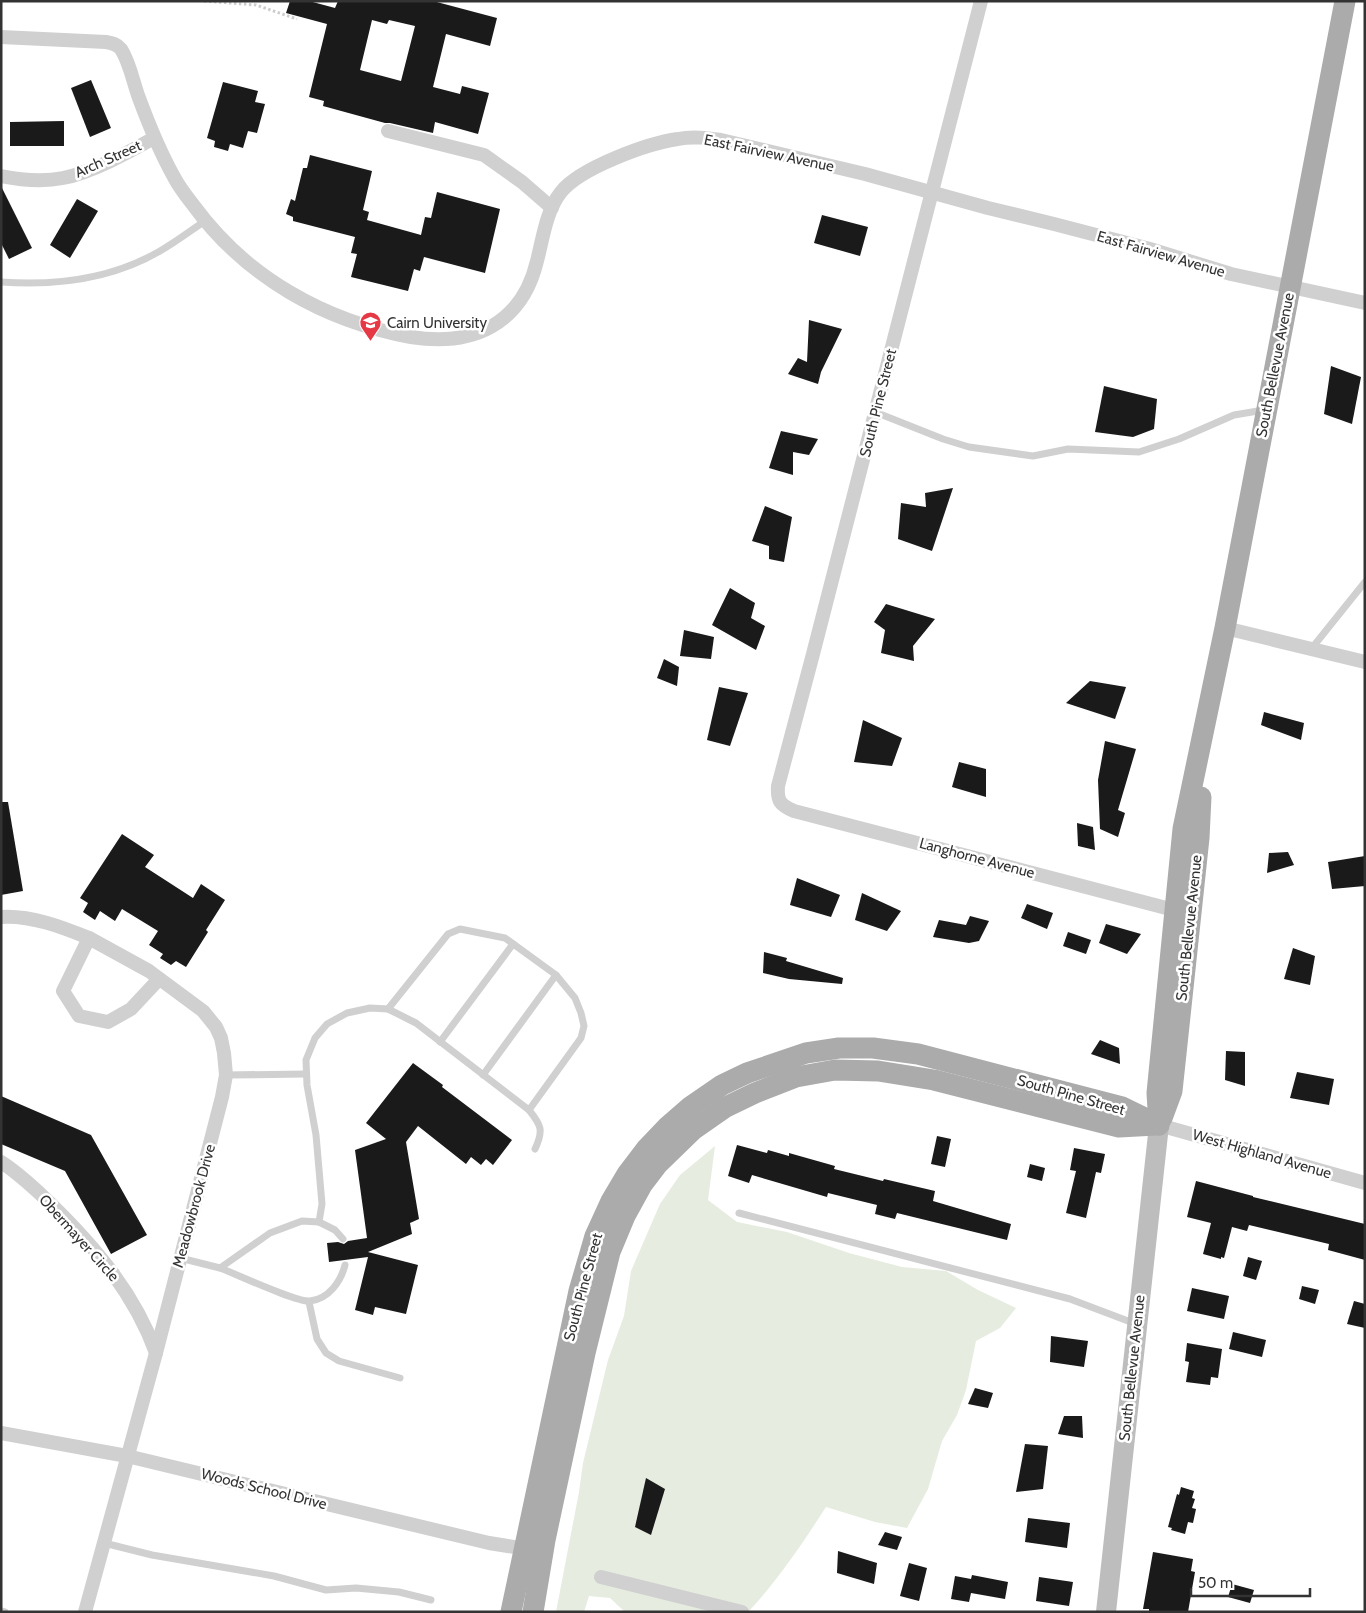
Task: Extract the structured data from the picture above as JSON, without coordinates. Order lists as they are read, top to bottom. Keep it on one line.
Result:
{"streets":{"main road":["South Bellevue Avenue","South Pine Street"],"street":["East Fairview Avenue","Arch Street","Langhorne Avenue","West Highland Avenue","Meadowbrook Drive","Obermayer Circle","Woods School Drive"]},"crossings":[["East Fairview Avenue","Arch Street"],["East Fairview Avenue","South Bellevue Avenue"],["East Fairview Avenue","South Pine Street"],["South Bellevue Avenue","South Pine Street"],["South Bellevue Avenue","Langhorne Avenue"],["South Bellevue Avenue","West Highland Avenue"],["South Pine Street","Langhorne Avenue"],["South Pine Street","West Highland Avenue"],["South Pine Street","Woods School Drive"],["Meadowbrook Drive","Obermayer Circle"],["Meadowbrook Drive","Woods School Drive"]],"places":{"school or university":["Cairn University"]},"scale_bar":"50 m"}
